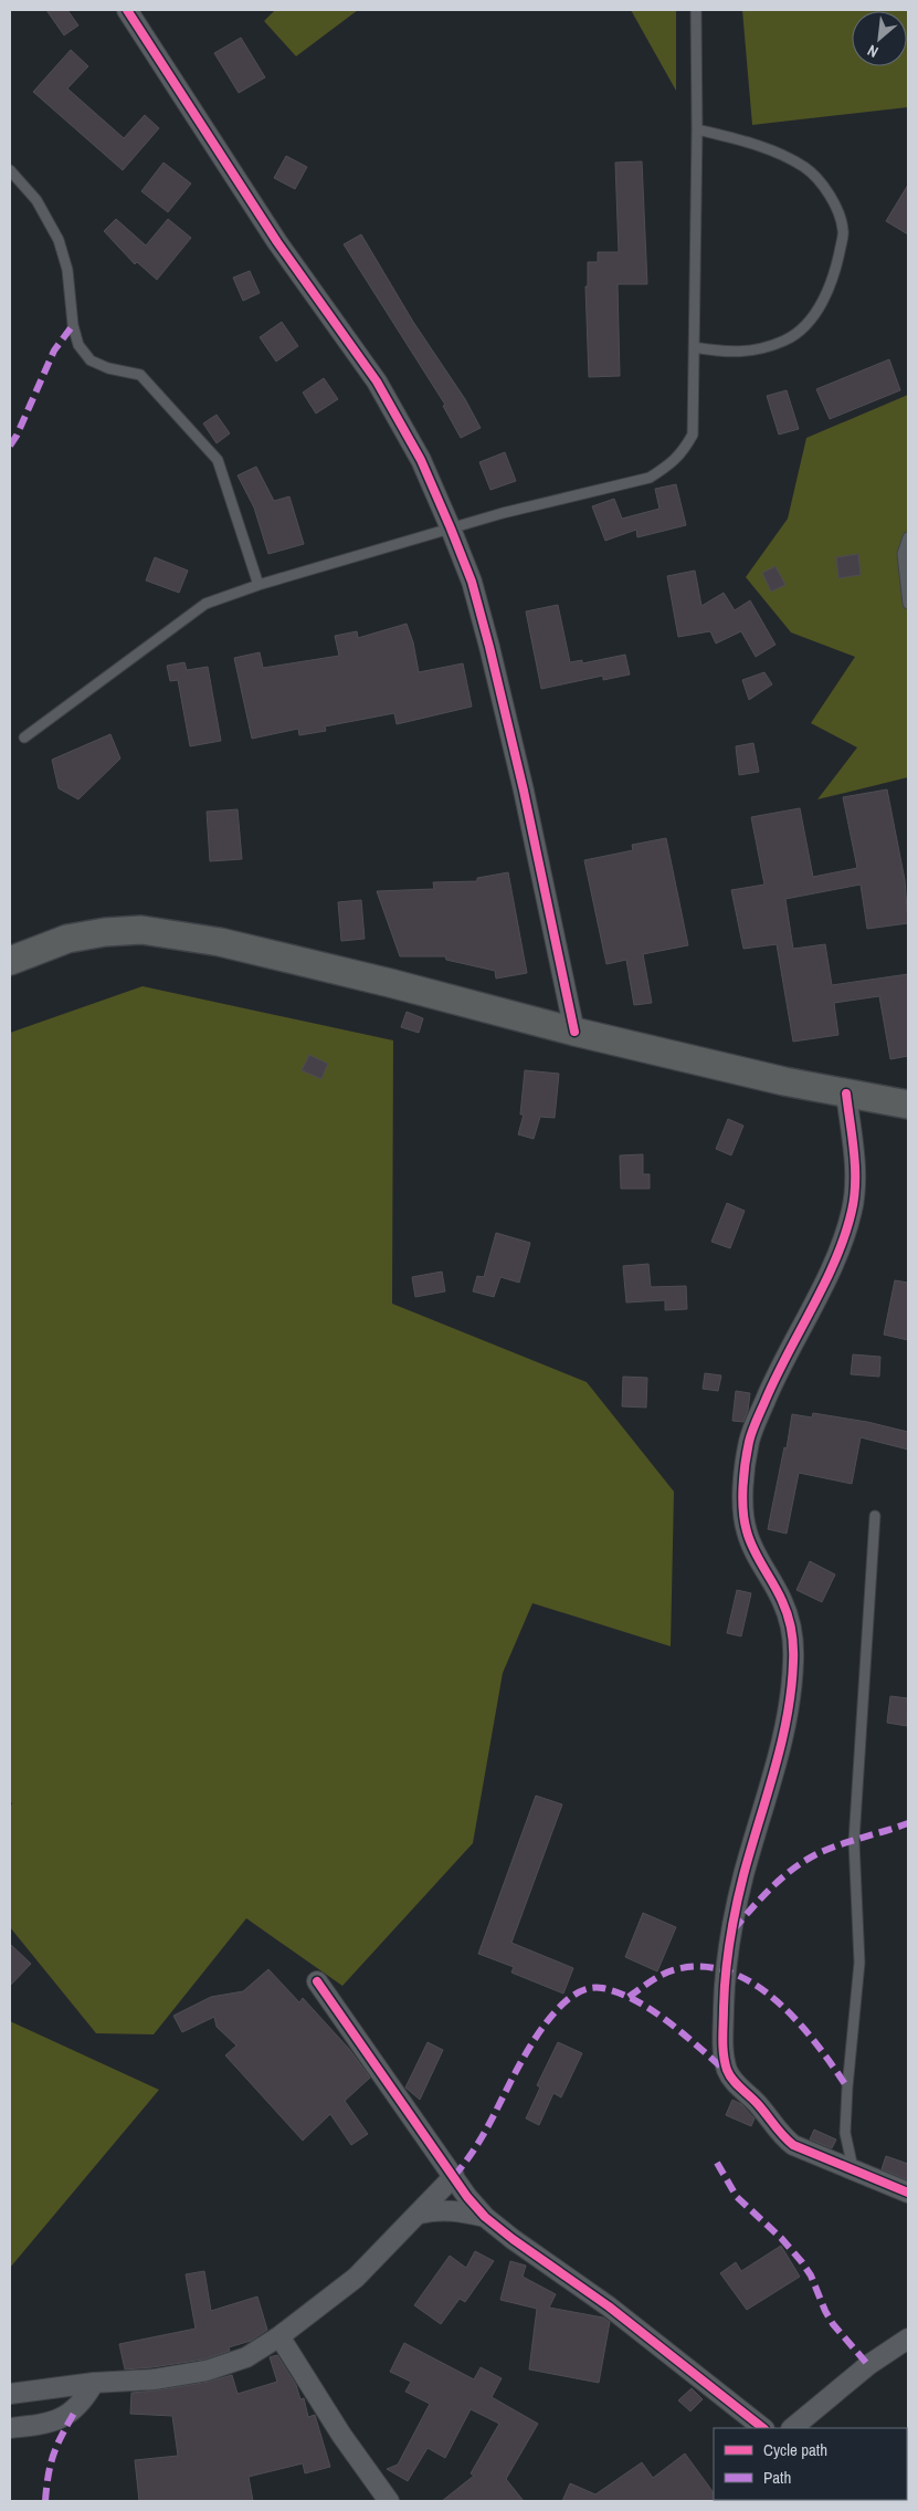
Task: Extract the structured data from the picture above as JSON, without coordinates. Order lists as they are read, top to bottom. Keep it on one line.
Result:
{"legend":["Cycle path","Path"],"north":"bottom left"}
